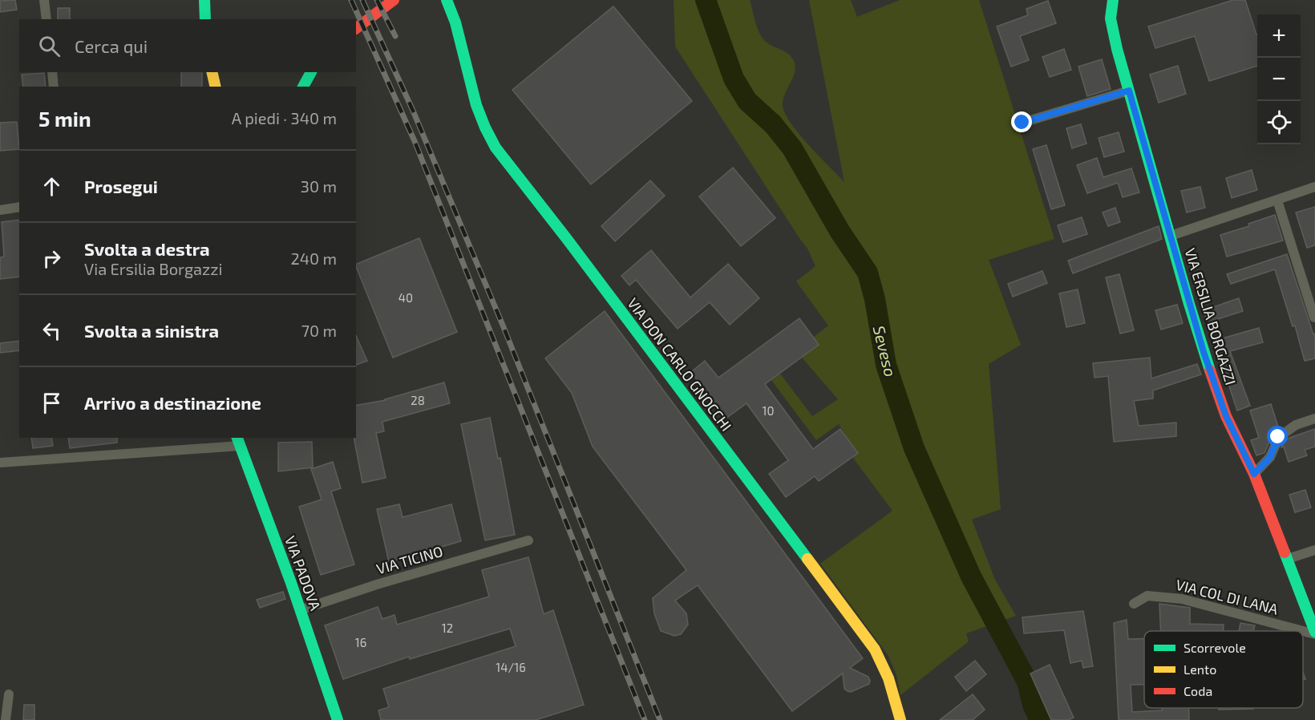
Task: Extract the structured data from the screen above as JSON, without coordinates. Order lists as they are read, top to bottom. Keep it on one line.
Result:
{"streets":{"street":["VIA ERSILIA BORGAZZI","VIA DON CARLO GNOCCHI","VIA TICINO","VIA PADOVA","VIA COL DI LANA"]},"crossings":[["VIA ERSILIA BORGAZZI","VIA COL DI LANA"],["VIA TICINO","VIA PADOVA"]],"water":["Seveso"],"house_numbers":["40","28","10","12","16","14/16"],"legend":["Scorrevole","Lento","Coda"],"page":{"map_buttons":["+","−"],"search":"Cerca qui","heading":["5 min","A piedi · 340 m"],"list":[["Prosegui","30 m"],["Svolta a destra","Via Ersilia Borgazzi","240 m"],["Svolta a sinistra","70 m"],"Arrivo a destinazione"]}}
